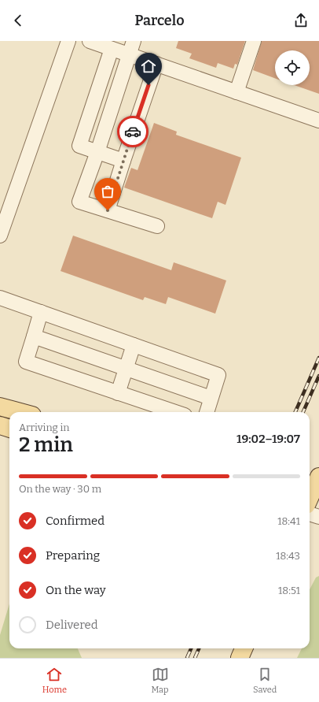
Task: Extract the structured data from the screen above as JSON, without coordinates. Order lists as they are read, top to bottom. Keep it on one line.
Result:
{"page":{"header":"Parcelo","heading":["2 min","Arriving in","19:02–19:07"],"bar":"On the way · 30 m","list":[["Confirmed","18:41"],["Preparing","18:43"],["On the way","18:51"],"Delivered"],"tabs":["Home","Map","Saved"]}}
